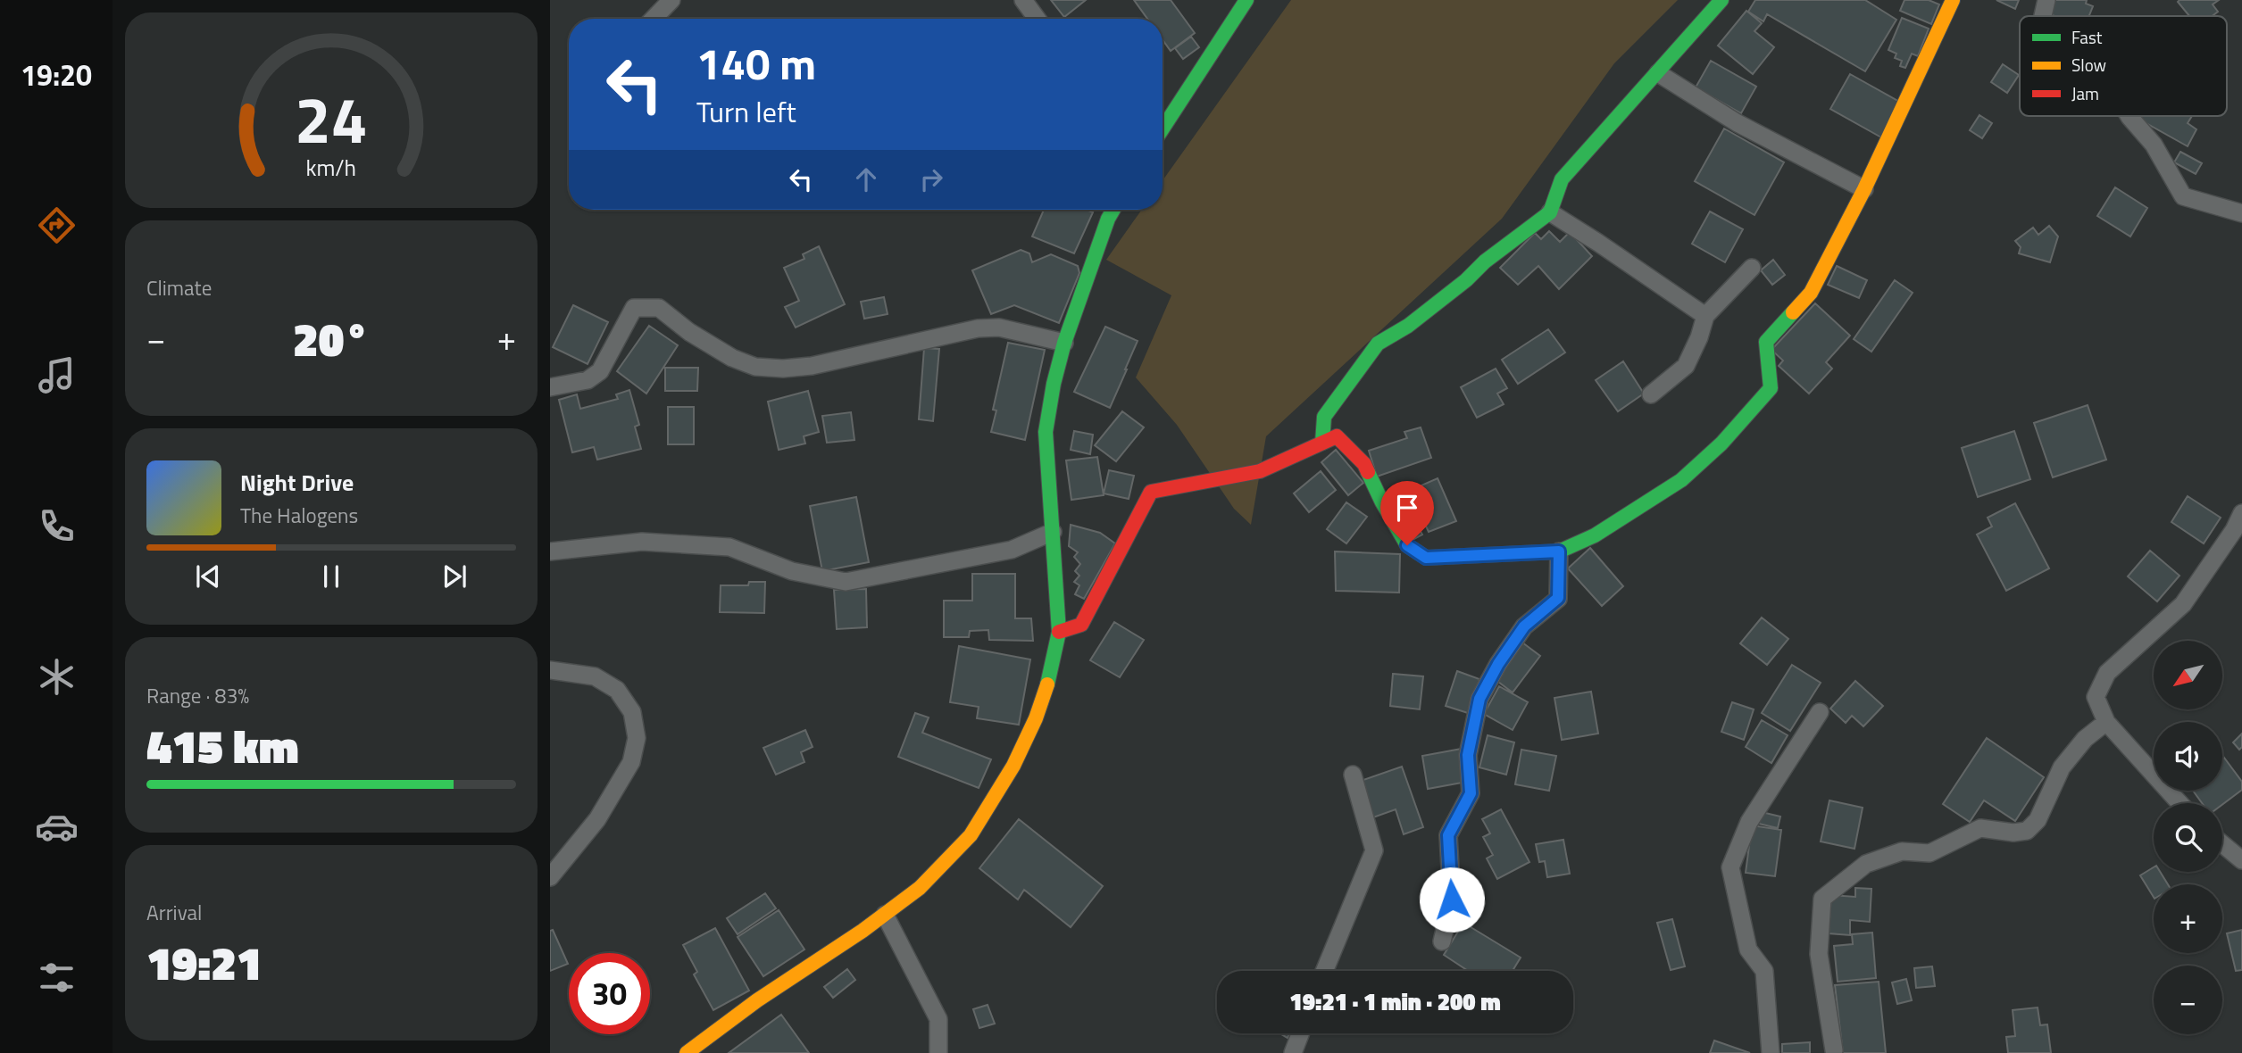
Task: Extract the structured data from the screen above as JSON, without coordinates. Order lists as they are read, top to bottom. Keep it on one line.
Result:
{"legend":["Fast","Slow","Jam"],"north":"bottom left","page":{"tabs":"19:20","turn":["140 m","Turn left"],"tile":["Climate",["Range · 83%","415 km"],["Arrival","19:21"]],"heat":["−","20°","+"],"song":["Night Drive","The Halogens"],"map_buttons":["+","−"],"limit":"30","trip":"19:21 · 1 min · 200 m","gauge":["24","km/h"]}}
